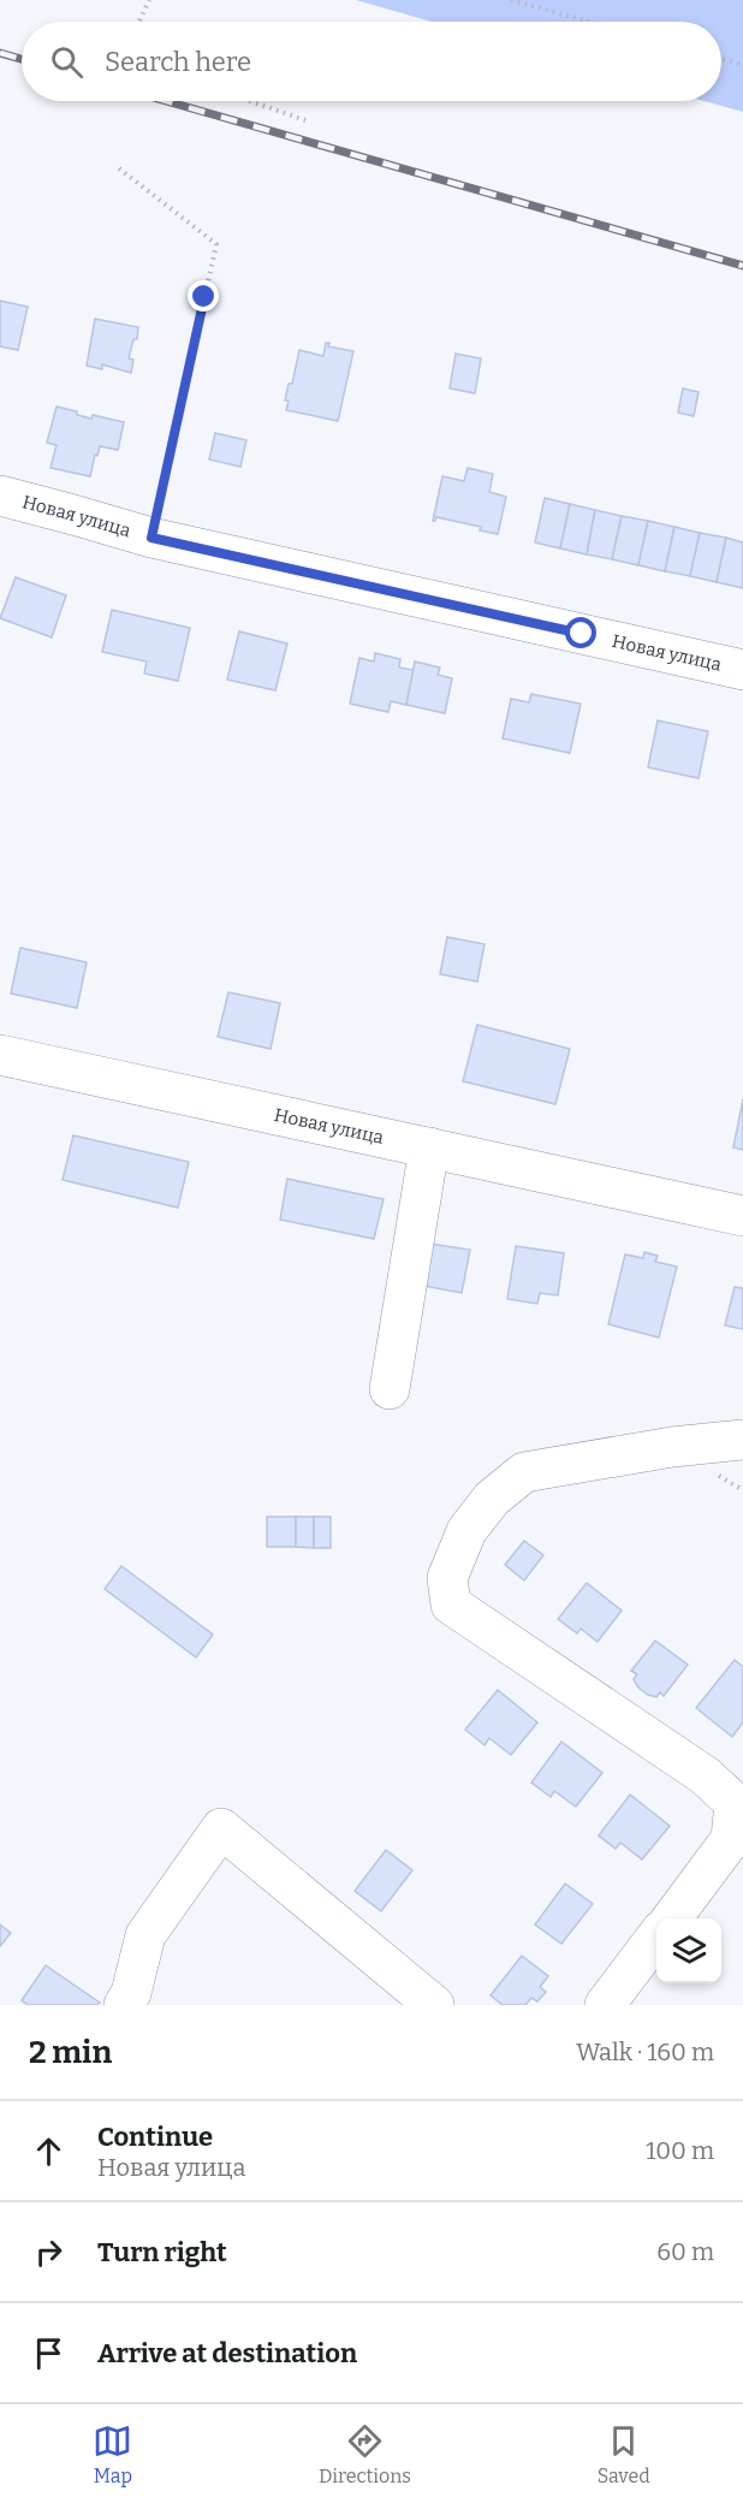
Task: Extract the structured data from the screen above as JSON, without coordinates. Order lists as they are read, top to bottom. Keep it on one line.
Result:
{"streets":{"street":["Новая улица"]},"page":{"search":"Search here","heading":["2 min","Walk · 160 m"],"list":[["Continue","Новая улица","100 m"],["Turn right","60 m"],"Arrive at destination"],"nav":["Map","Directions","Saved"]}}
